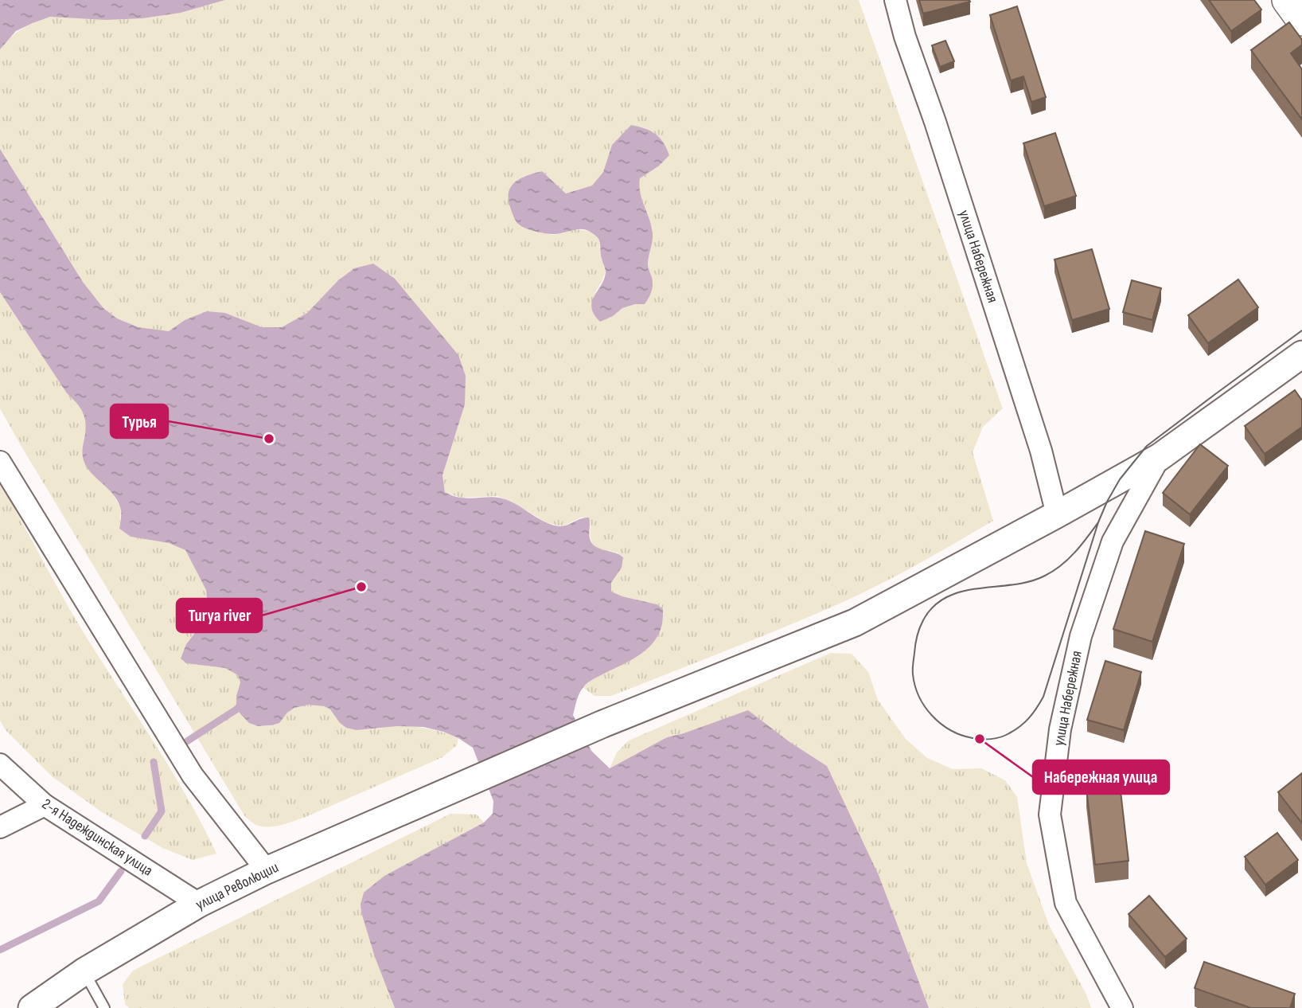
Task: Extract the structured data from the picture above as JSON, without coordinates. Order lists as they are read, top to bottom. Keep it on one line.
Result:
{"streets":{"street":["улица Набережная","2-я Надеждинская улица","улица Революции"]},"crossings":[["улица Набережная","улица Революции"],["2-я Надеждинская улица","улица Революции"]],"places":["Турья","Turya river","Набережная улица"]}
